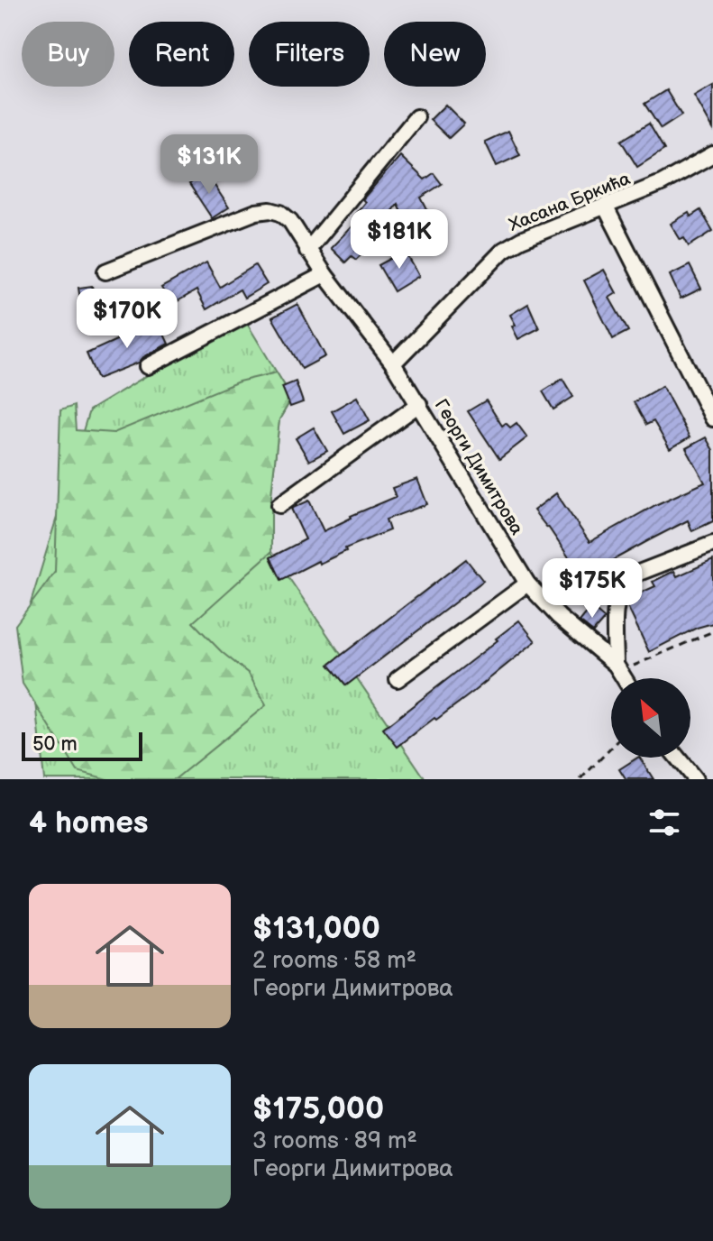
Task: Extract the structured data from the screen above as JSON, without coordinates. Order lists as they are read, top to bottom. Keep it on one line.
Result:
{"streets":{"street":["Хасана Бркића","Георги Димитрова"]},"crossings":[["Хасана Бркића","Георги Димитрова"]],"scale_bar":"50 m","north":"top left","page":{"chip":["Buy","Rent","Filters","New"],"price":["$131K","$181K","$170K","$175K"],"scale":"50 m","heading":"4 homes","list":[{"name":"$131,000","note":"2 rooms · 58 m² · Георги Димитрова"},{"name":"$175,000","note":"3 rooms · 89 m² · Георги Димитрова"}]}}
